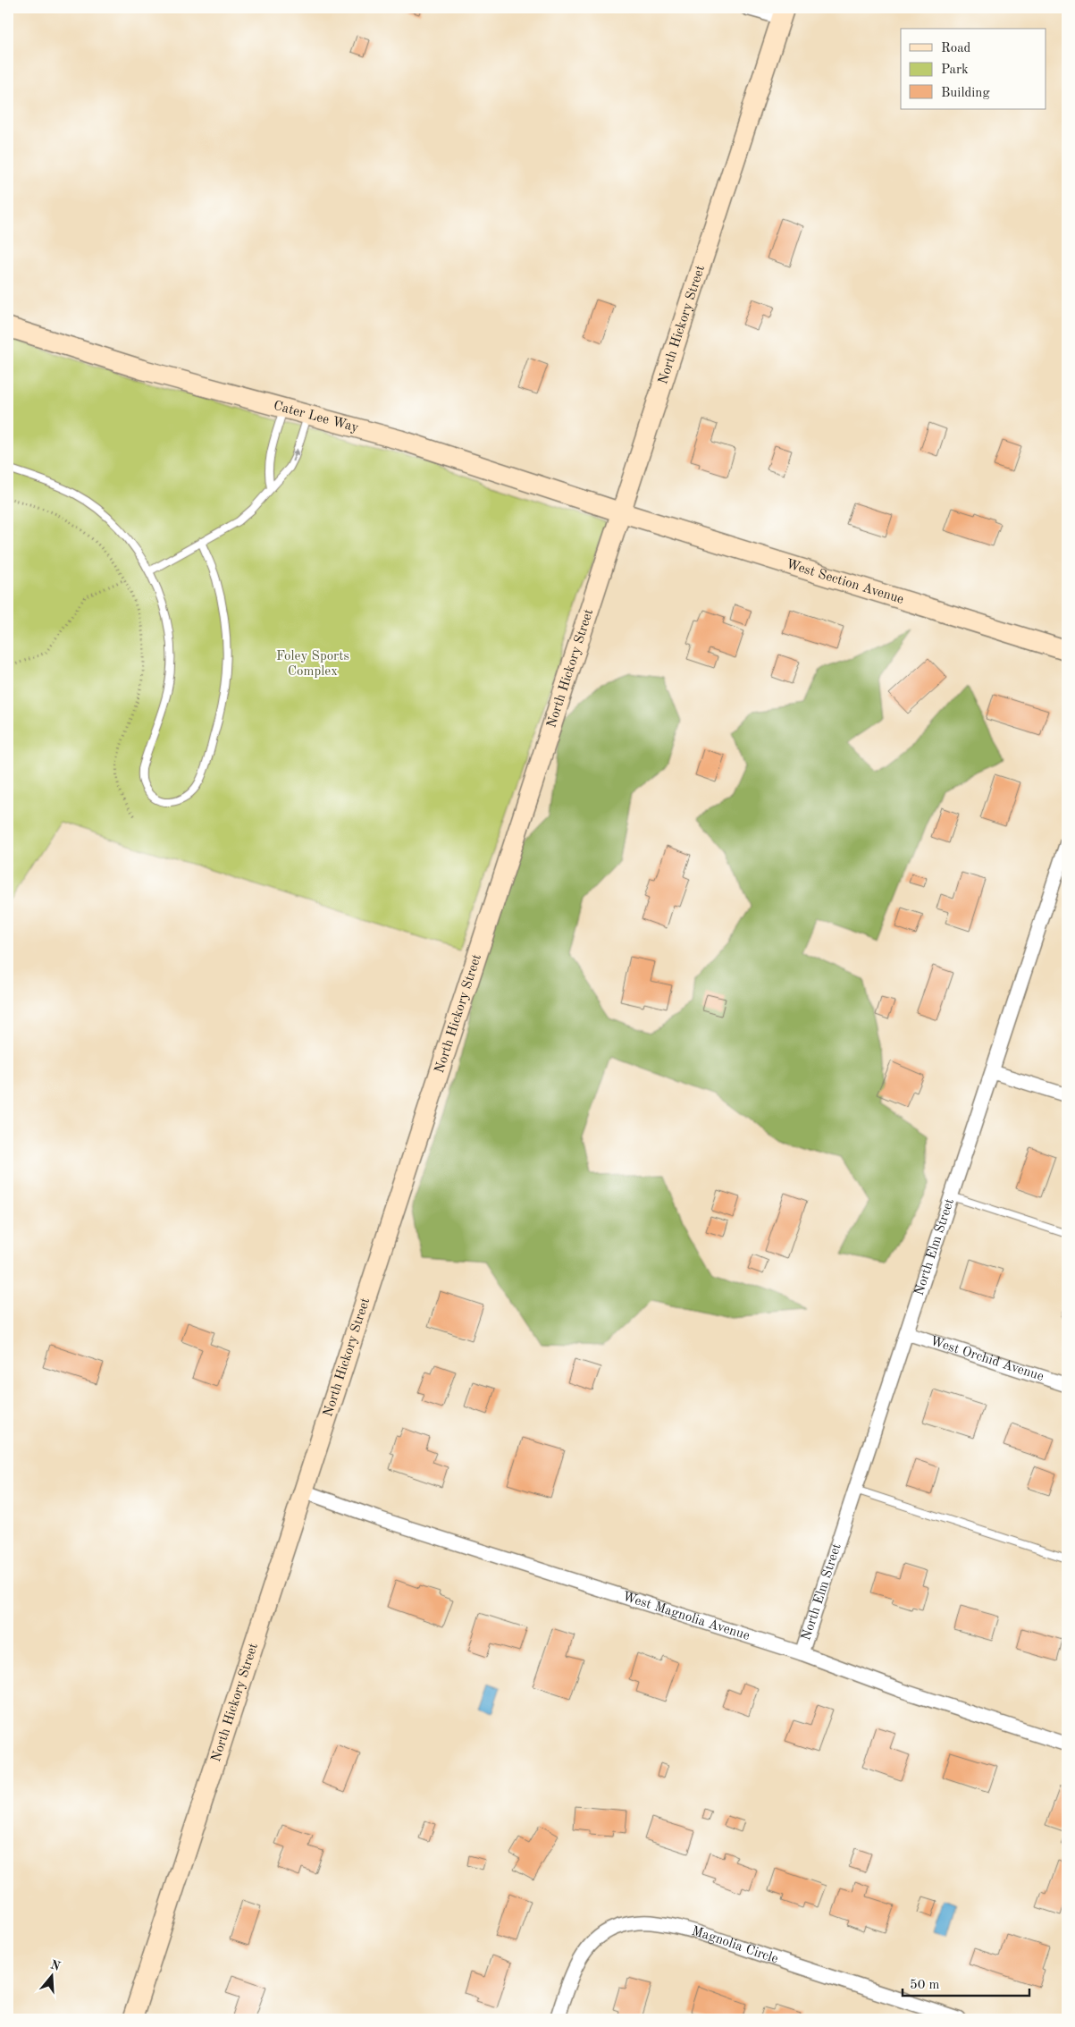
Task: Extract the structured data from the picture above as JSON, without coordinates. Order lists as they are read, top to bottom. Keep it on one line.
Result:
{"streets":{"street":["North Hickory Street","Cater Lee Way","West Section Avenue","North Elm Street","West Orchid Avenue","West Magnolia Avenue","Magnolia Circle"]},"crossings":[["North Hickory Street","Cater Lee Way"],["North Hickory Street","West Section Avenue"],["North Hickory Street","West Magnolia Avenue"],["Cater Lee Way","West Section Avenue"],["North Elm Street","West Orchid Avenue"],["North Elm Street","West Magnolia Avenue"]],"parks":["Foley Sports Complex"],"legend":["Road","Park","Building"],"scale_bar":"50 m","north":"top"}
